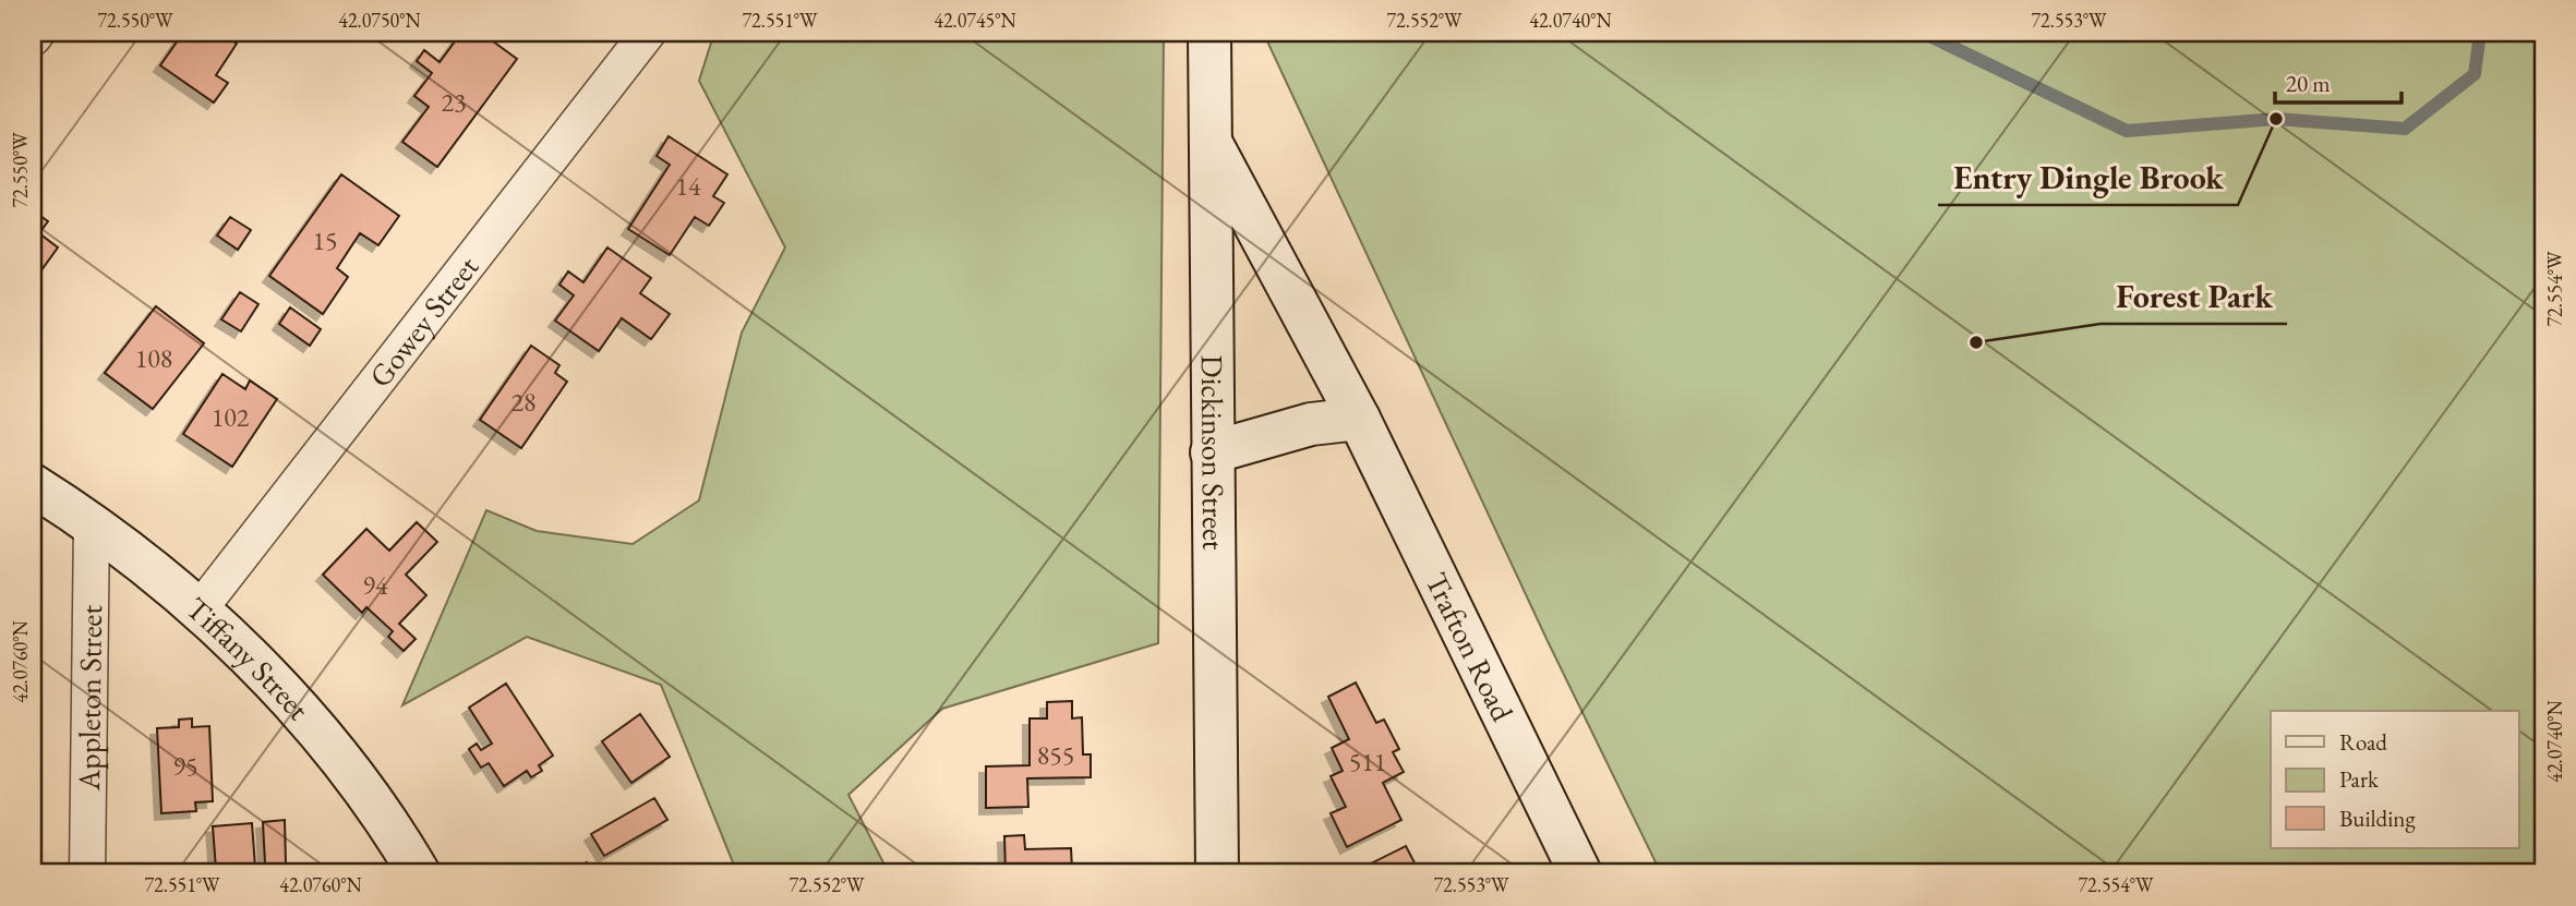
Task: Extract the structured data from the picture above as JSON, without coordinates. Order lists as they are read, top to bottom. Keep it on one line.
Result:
{"streets":{"main road":["Dickinson Street","Trafton Road","Tiffany Street"],"street":["Gowey Street","Appleton Street"]},"crossings":[["Gowey Street","Tiffany Street"],["Dickinson Street","Trafton Road"],["Tiffany Street","Appleton Street"]],"places":["Entry Dingle Brook","Forest Park"],"house_numbers":["23","14","15","108","28","102","94","855","511","95"],"legend":["Road","Park","Building"],"scale_bar":"20 m","coordinates":["72.550°W","42.0750°N","72.551°W","42.0745°N","72.552°W","42.0740°N","72.553°W","72.554°W","42.0760°N"]}
